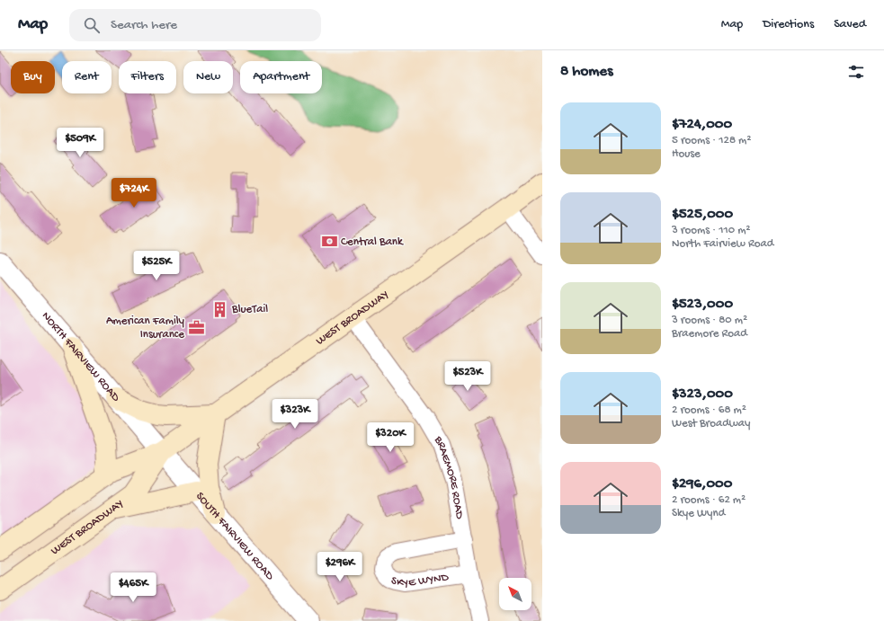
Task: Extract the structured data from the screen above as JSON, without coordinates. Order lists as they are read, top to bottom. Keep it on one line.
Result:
{"streets":{"main road":["WEST BROADWAY"],"street":["NORTH FAIRVIEW ROAD","BRAEMORE ROAD","SOUTH FAIRVIEW ROAD","SKYE WYND"]},"crossings":[["WEST BROADWAY","NORTH FAIRVIEW ROAD"],["WEST BROADWAY","BRAEMORE ROAD"],["WEST BROADWAY","SOUTH FAIRVIEW ROAD"],["NORTH FAIRVIEW ROAD","SOUTH FAIRVIEW ROAD"],["BRAEMORE ROAD","SKYE WYND"]],"places":{"bank":["Central Bank"],"building":["BlueTail"],"office":["American Family Insurance"]},"north":"top left","page":{"header":"Map","search":"Search here","nav":["Map","Directions","Saved"],"heading":"8 homes","chip":["Buy","Rent","Filters","New","Apartment"],"list":[{"name":"$724,000","note":"5 rooms · 128 m² · House"},{"name":"$525,000","note":"3 rooms · 110 m² · North Fairview Road"},{"name":"$523,000","note":"3 rooms · 80 m² · Braemore Road"},{"name":"$323,000","note":"2 rooms · 68 m² · West Broadway"},{"name":"$296,000","note":"2 rooms · 62 m² · Skye Wynd"}],"price":["$509K","$724K","$525K","$523K","$323K","$320K","$296K","$465K"]}}
